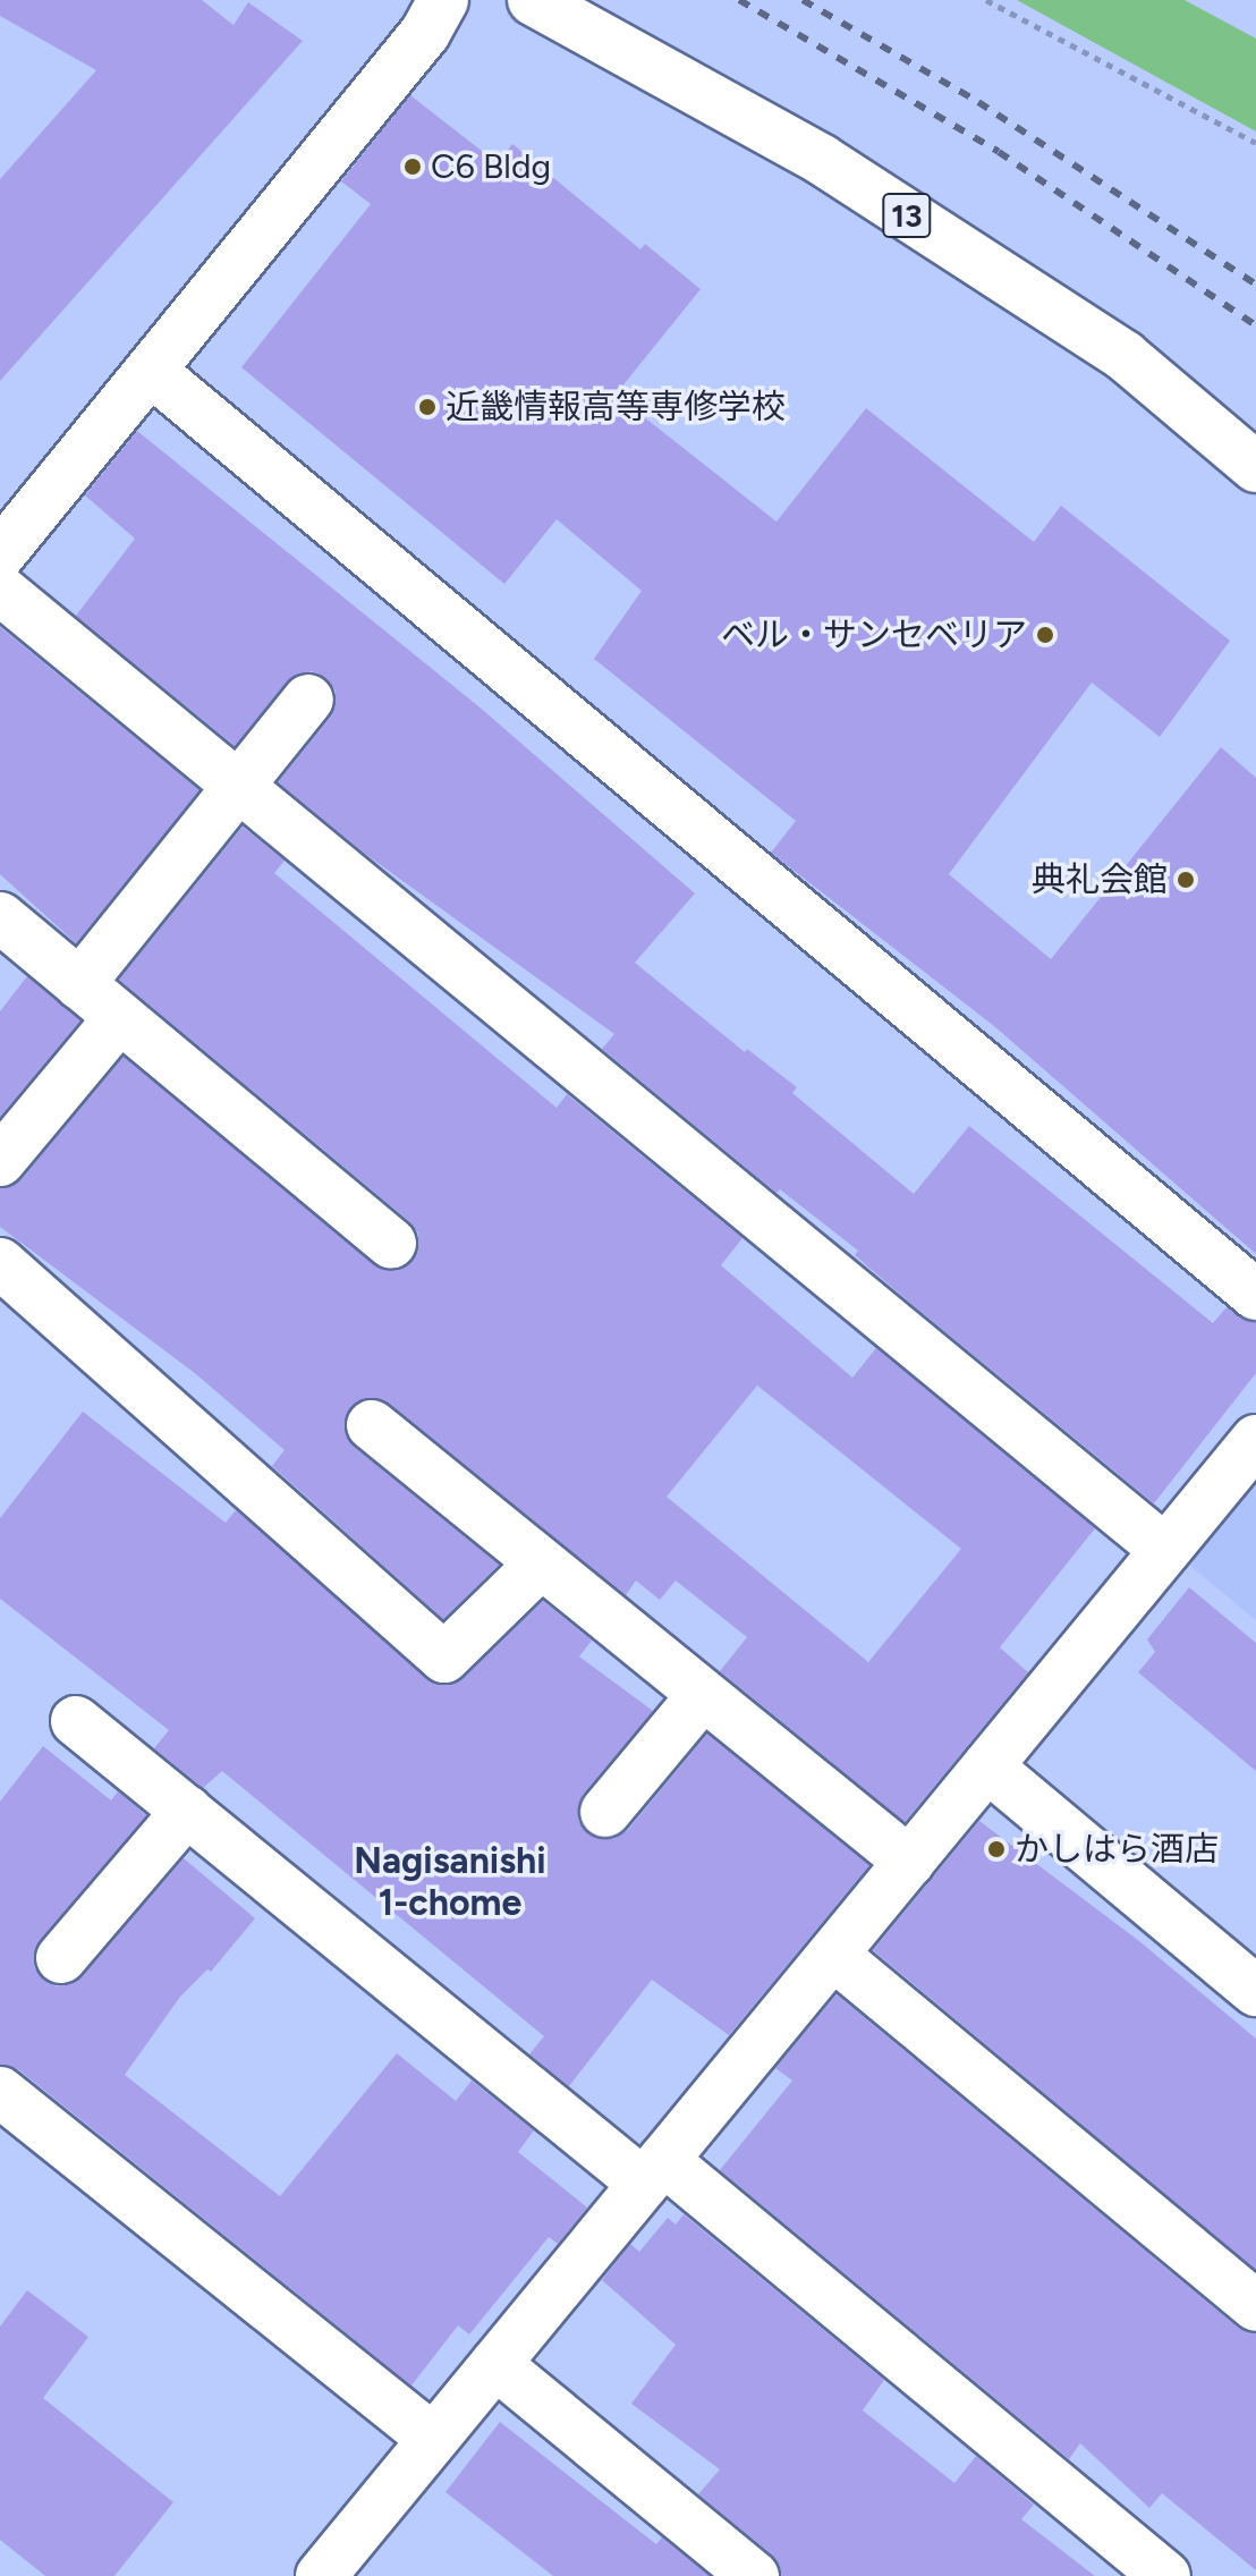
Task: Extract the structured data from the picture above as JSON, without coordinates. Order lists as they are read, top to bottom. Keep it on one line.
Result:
{"streets":{"street":["13"]},"districts":["Nagisanishi 1-chome"],"places":["C6 Bldg","近畿情報高等専修学校","ベル・サンセベリア","典礼会館","かしはら酒店"]}
